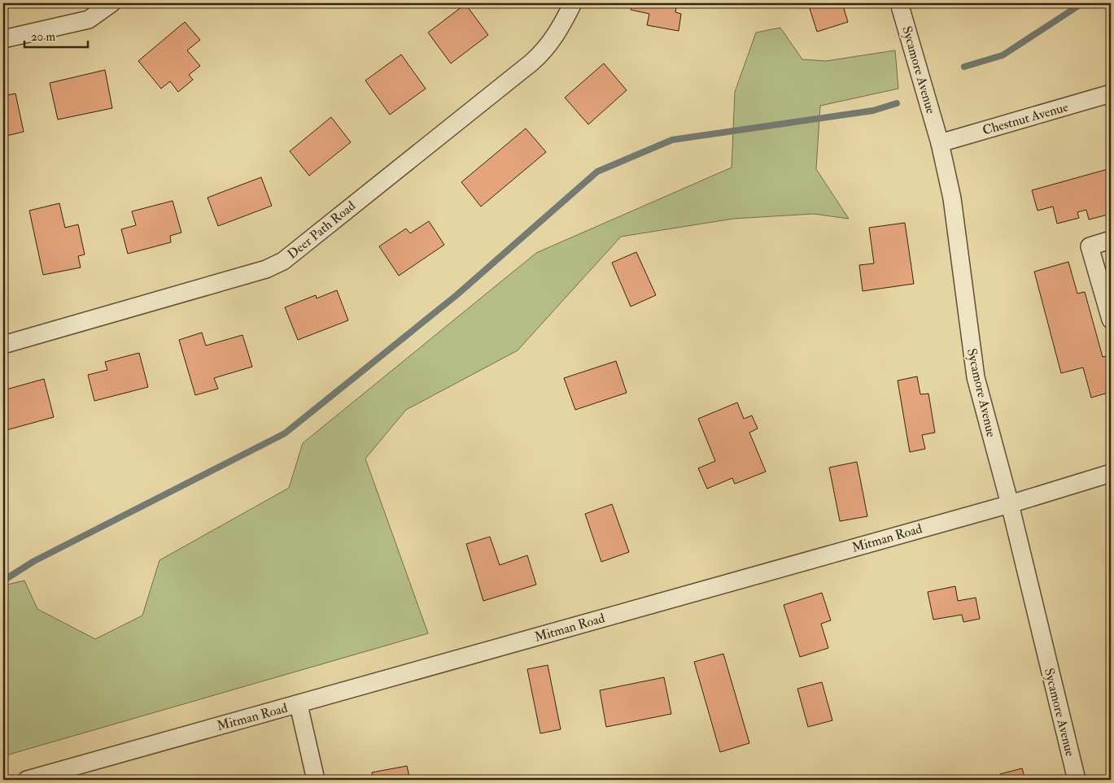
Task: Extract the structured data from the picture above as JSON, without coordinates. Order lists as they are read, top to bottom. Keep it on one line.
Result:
{"streets":{"street":["Sycamore Avenue","Chestnut Avenue","Deer Path Road","Mitman Road"]},"crossings":[["Sycamore Avenue","Chestnut Avenue"],["Sycamore Avenue","Mitman Road"]],"scale_bar":"20 m"}
